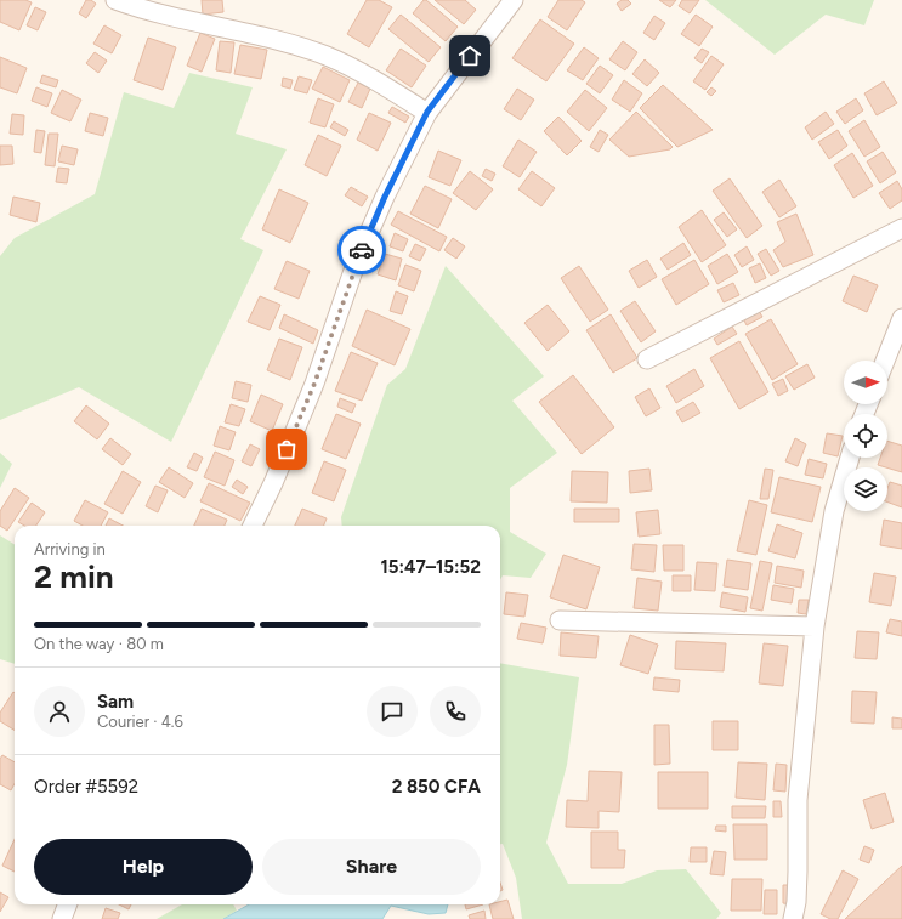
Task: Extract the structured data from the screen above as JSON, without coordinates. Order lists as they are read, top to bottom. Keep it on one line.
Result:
{"north":"right","page":{"heading":["2 min","Arriving in","15:47–15:52"],"panel":["Sam","Courier · 4.6","Order #5592","2 850 CFA"],"bar":"On the way · 80 m","buttons":["Help","Share"]}}
